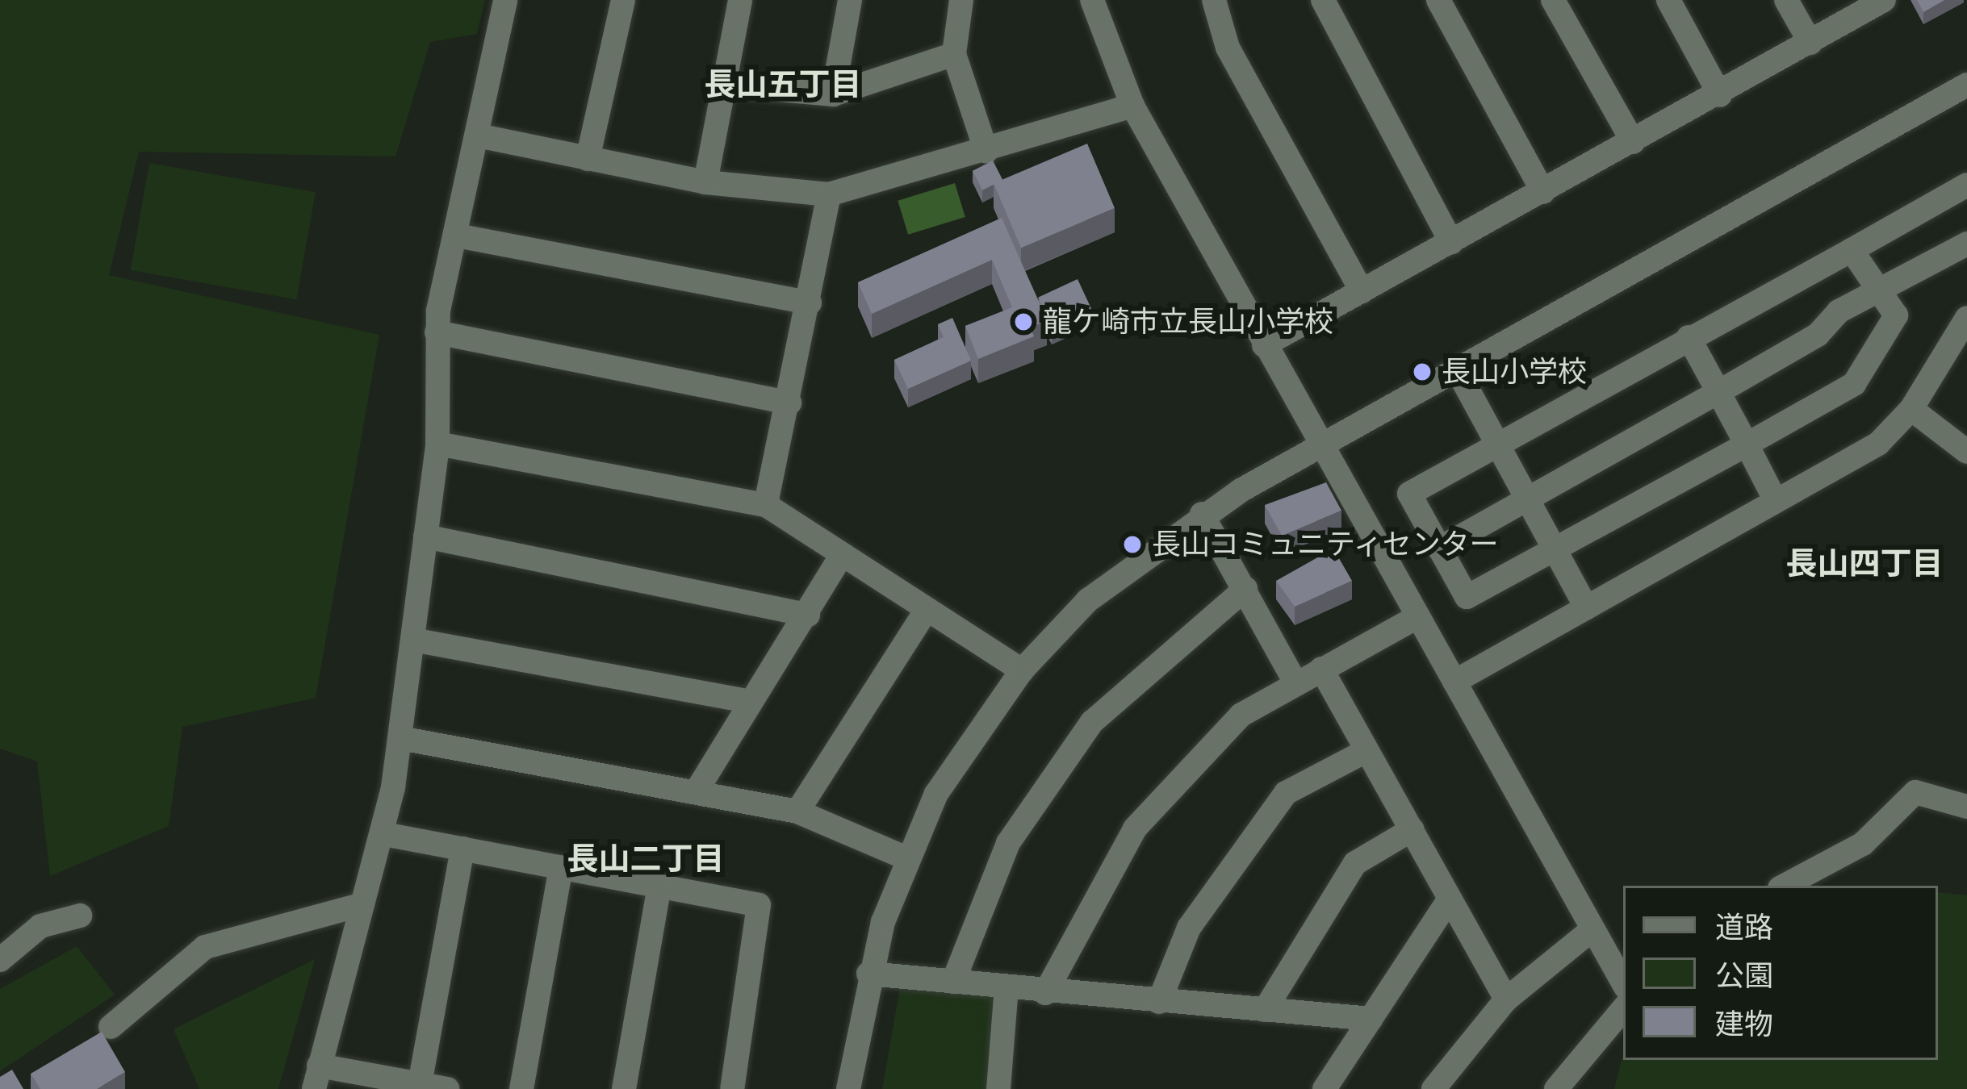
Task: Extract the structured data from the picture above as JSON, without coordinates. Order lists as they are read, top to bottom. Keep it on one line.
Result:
{"districts":["長山五丁目","長山四丁目","長山二丁目"],"places":["龍ケ崎市立長山小学校","長山小学校","長山コミュニティセンター"],"legend":["道路","公園","建物"]}
